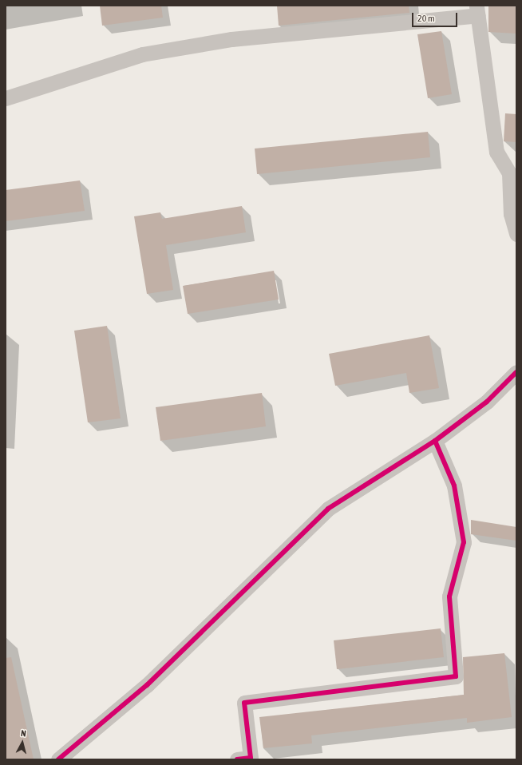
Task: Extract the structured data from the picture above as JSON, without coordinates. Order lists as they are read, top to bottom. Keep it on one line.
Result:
{"scale_bar":"20 m","north":"top"}
